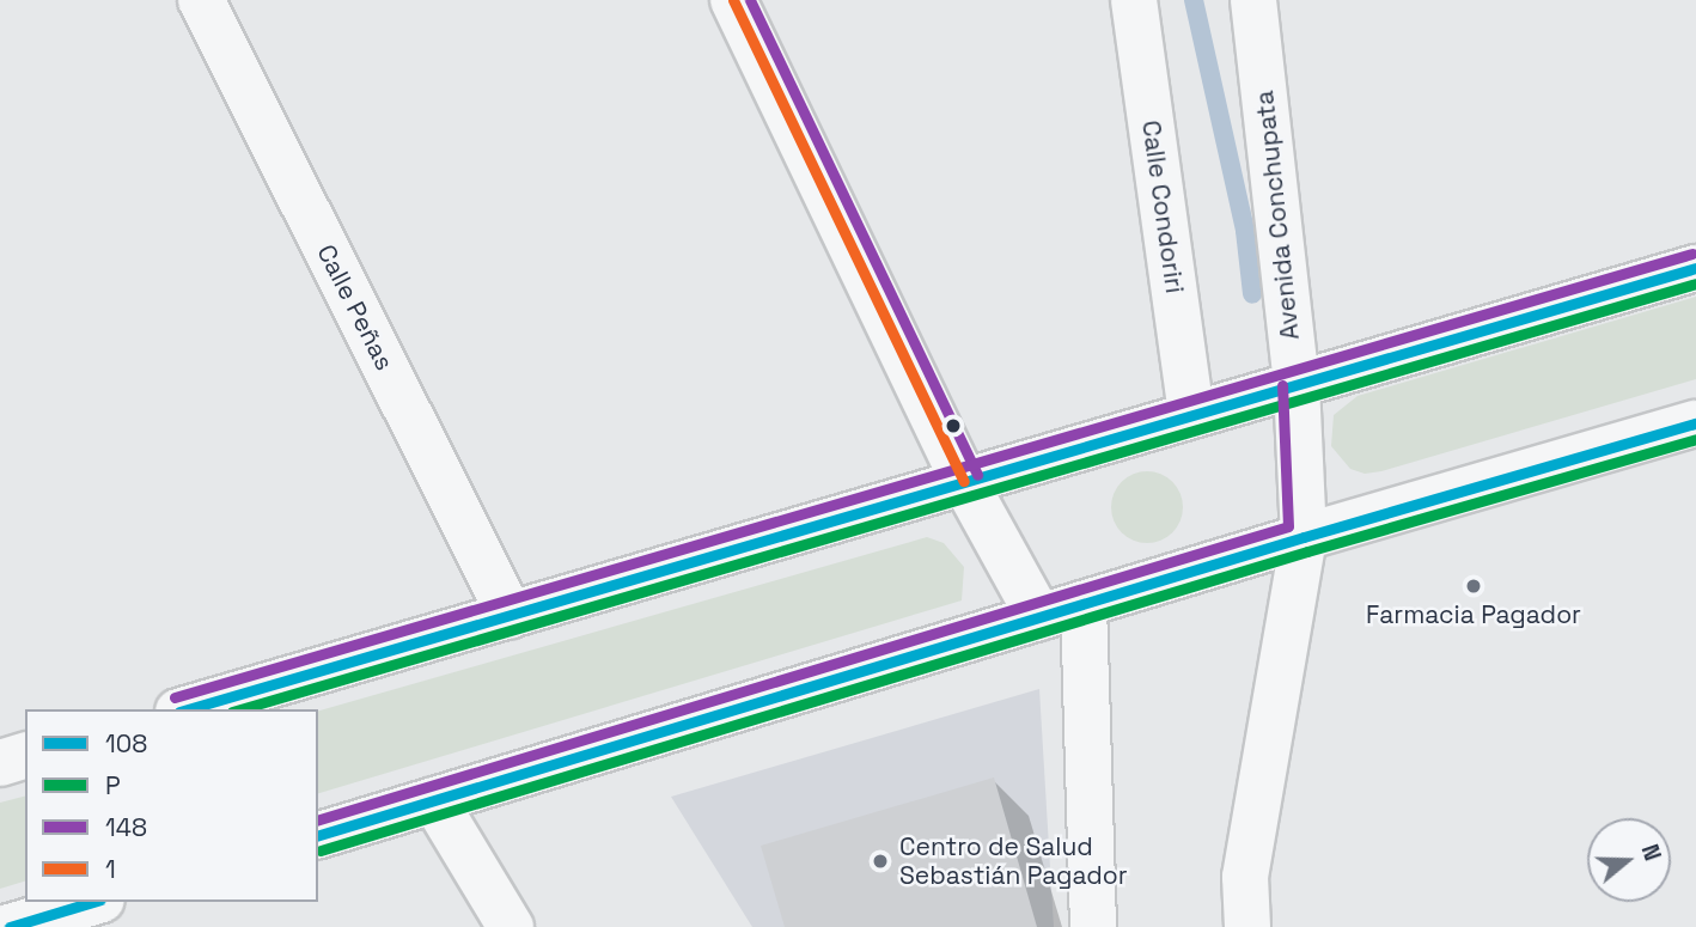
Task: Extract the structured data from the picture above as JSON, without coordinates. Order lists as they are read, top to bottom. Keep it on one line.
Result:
{"streets":{"street":["Calle Condoriri","Avenida Conchupata","Calle Peñas"]},"places":["Farmacia Pagador","Centro de Salud Sebastián Pagador"],"lines":["transit line 148","transit line 1","transit line 108","transit line P"],"legend":["108","P","148","1"],"north":"right"}
